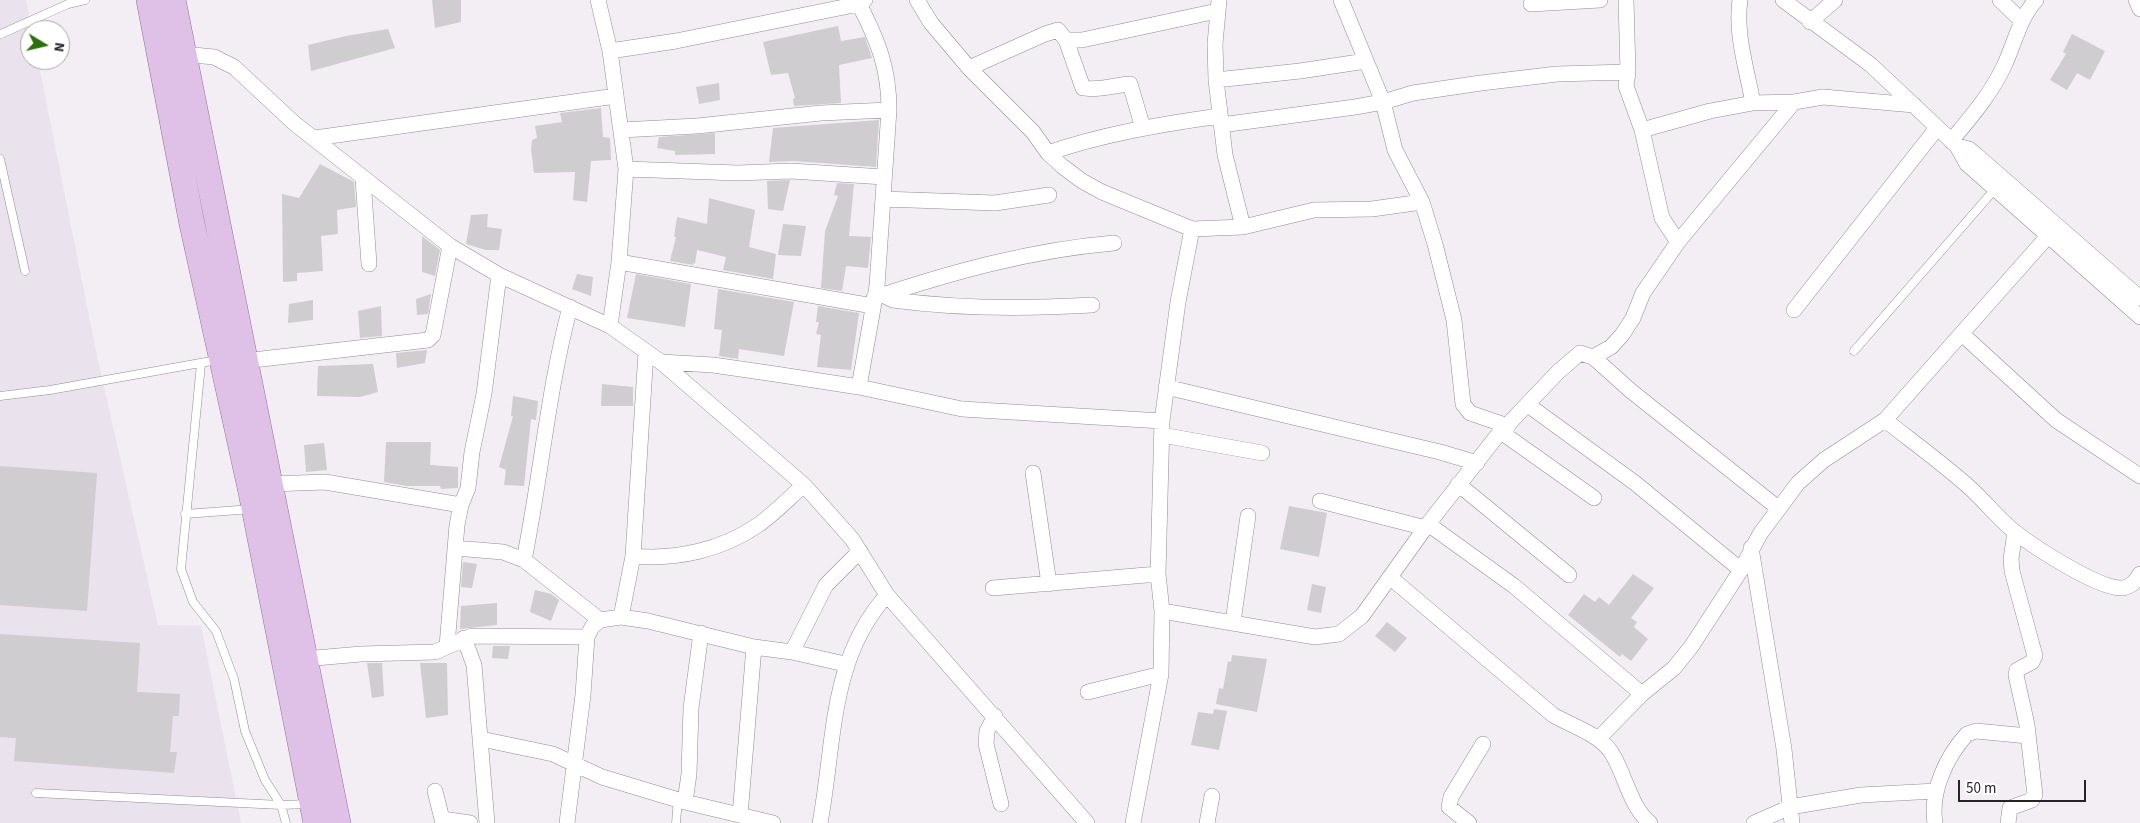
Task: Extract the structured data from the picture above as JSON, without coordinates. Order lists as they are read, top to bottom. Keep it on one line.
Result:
{"scale_bar":"50 m","north":"right"}
